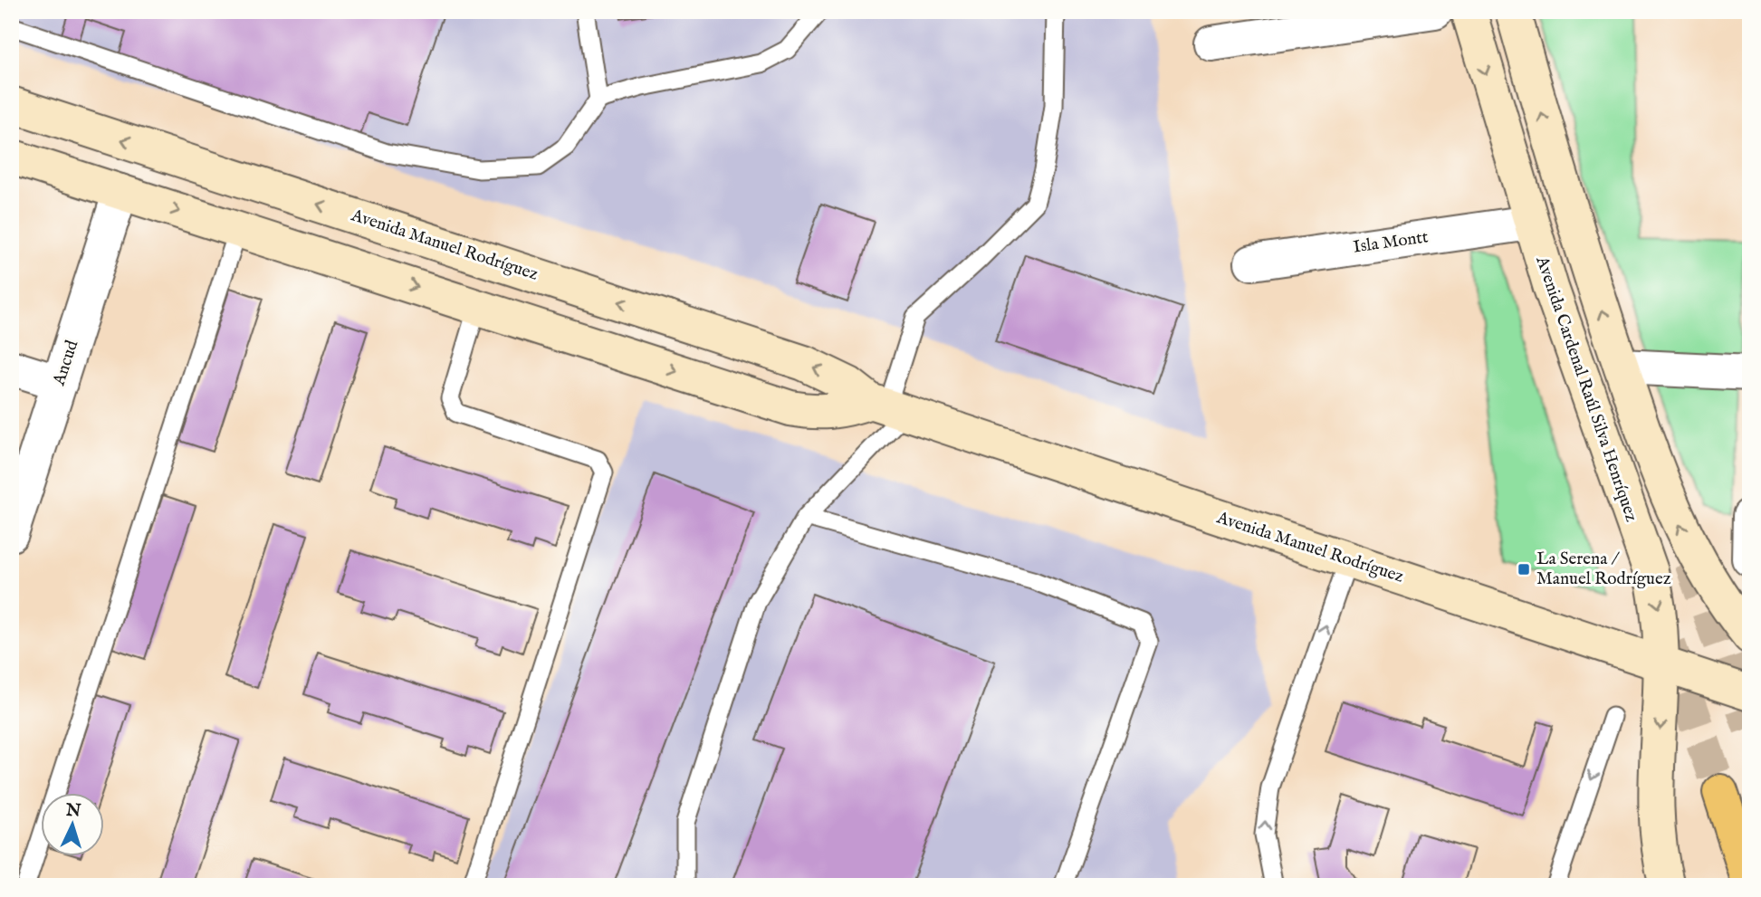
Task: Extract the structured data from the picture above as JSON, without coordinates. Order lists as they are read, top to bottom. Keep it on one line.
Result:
{"streets":{"main road":["Avenida Manuel Rodríguez","Avenida Cardenal Raúl Silva Henríquez"],"street":["Isla Montt","Ancud"]},"crossings":[["Isla Montt","Avenida Cardenal Raúl Silva Henríquez"],["Avenida Manuel Rodríguez","Avenida Cardenal Raúl Silva Henríquez"]],"places":{"transit":["La Serena / Manuel Rodríguez"]},"north":"top"}
